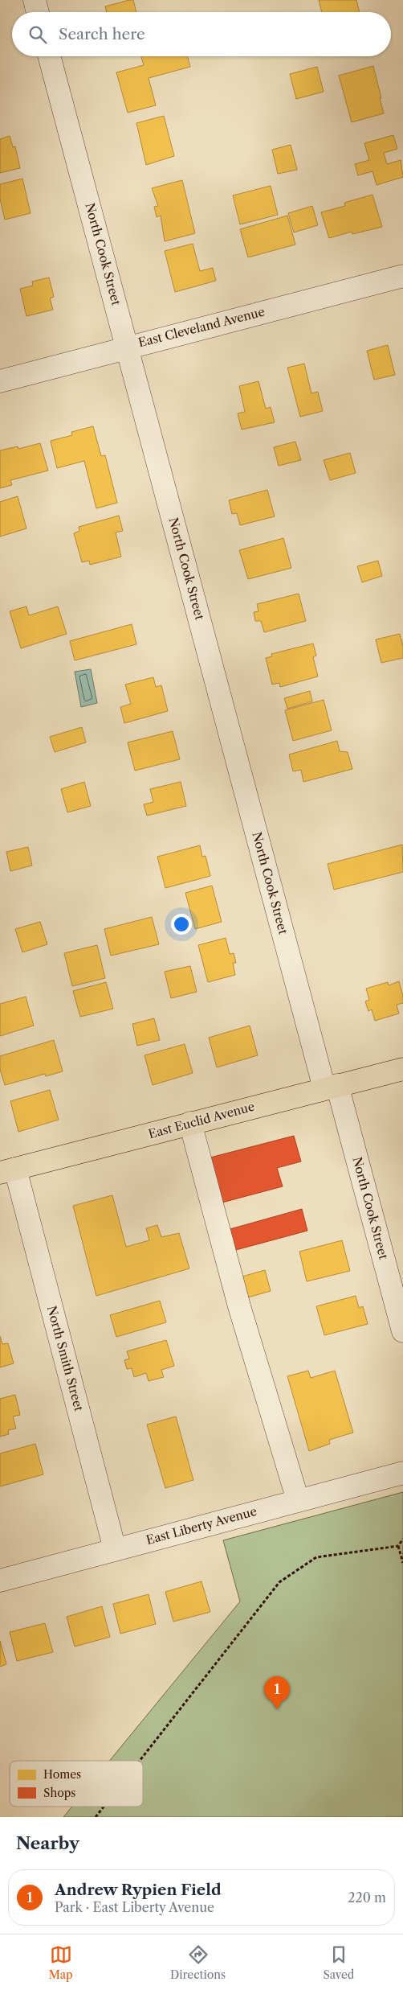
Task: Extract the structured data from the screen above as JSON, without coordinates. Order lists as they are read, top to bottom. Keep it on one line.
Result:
{"streets":{"main road":["East Euclid Avenue"],"street":["North Cook Street","East Cleveland Avenue","North Smith Street","East Liberty Avenue"]},"crossings":[["North Cook Street","East Cleveland Avenue"],["North Cook Street","East Euclid Avenue"],["East Euclid Avenue","North Smith Street"],["North Smith Street","East Liberty Avenue"]],"legend":["Homes","Shops"],"page":{"search":"Search here","pins":"1","heading":"Nearby","list":[{"mark":"1","name":"Andrew Rypien Field","note":"Park · East Liberty Avenue","value":"220 m"}],"nav":["Map","Directions","Saved"]}}
